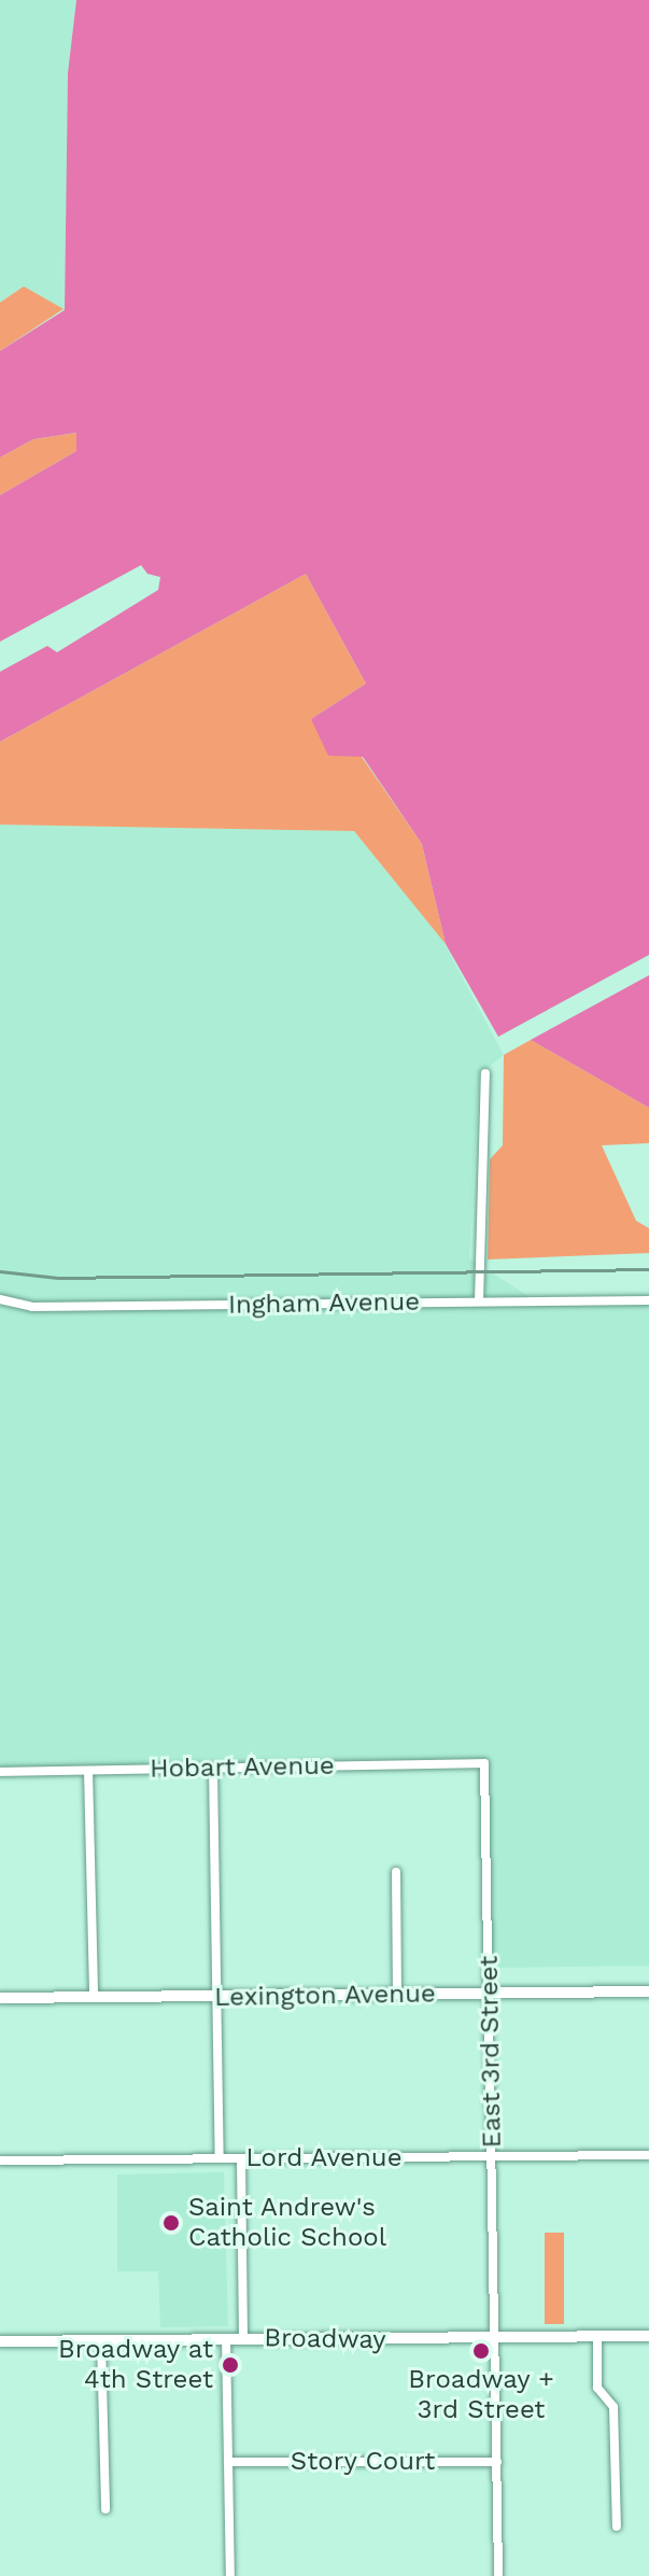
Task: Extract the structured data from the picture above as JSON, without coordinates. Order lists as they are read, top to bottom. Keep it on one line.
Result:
{"streets":{"street":["Ingham Avenue","Hobart Avenue","Lexington Avenue","East 3rd Street","Lord Avenue","Broadway","Story Court"]},"crossings":[["Hobart Avenue","East 3rd Street"],["Lexington Avenue","East 3rd Street"],["East 3rd Street","Lord Avenue"],["East 3rd Street","Broadway"],["East 3rd Street","Story Court"]],"places":["Saint Andrew's Catholic School","Broadway + 3rd Street","Broadway at 4th Street"]}
